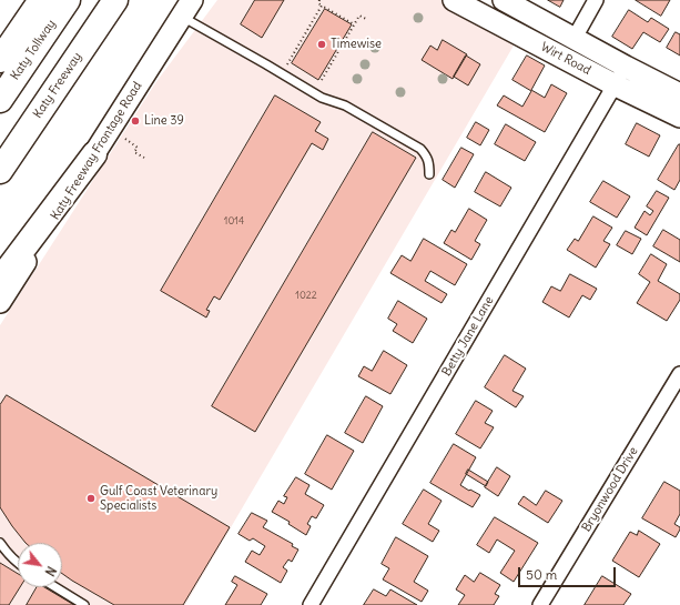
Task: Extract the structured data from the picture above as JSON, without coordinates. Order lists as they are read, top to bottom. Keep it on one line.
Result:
{"streets":{"highway":["Katy Tollway","Katy Freeway"],"main road":["Wirt Road","Katy Freeway Frontage Road"],"street":["Betty Jane Lane","Bryonwood Drive"]},"crossings":[["Wirt Road","Betty Jane Lane"]],"places":["Timewise","Line 39","Gulf Coast Veterinary Specialists"],"house_numbers":["1014","1022"],"scale_bar":"50 m","north":"bottom right"}
